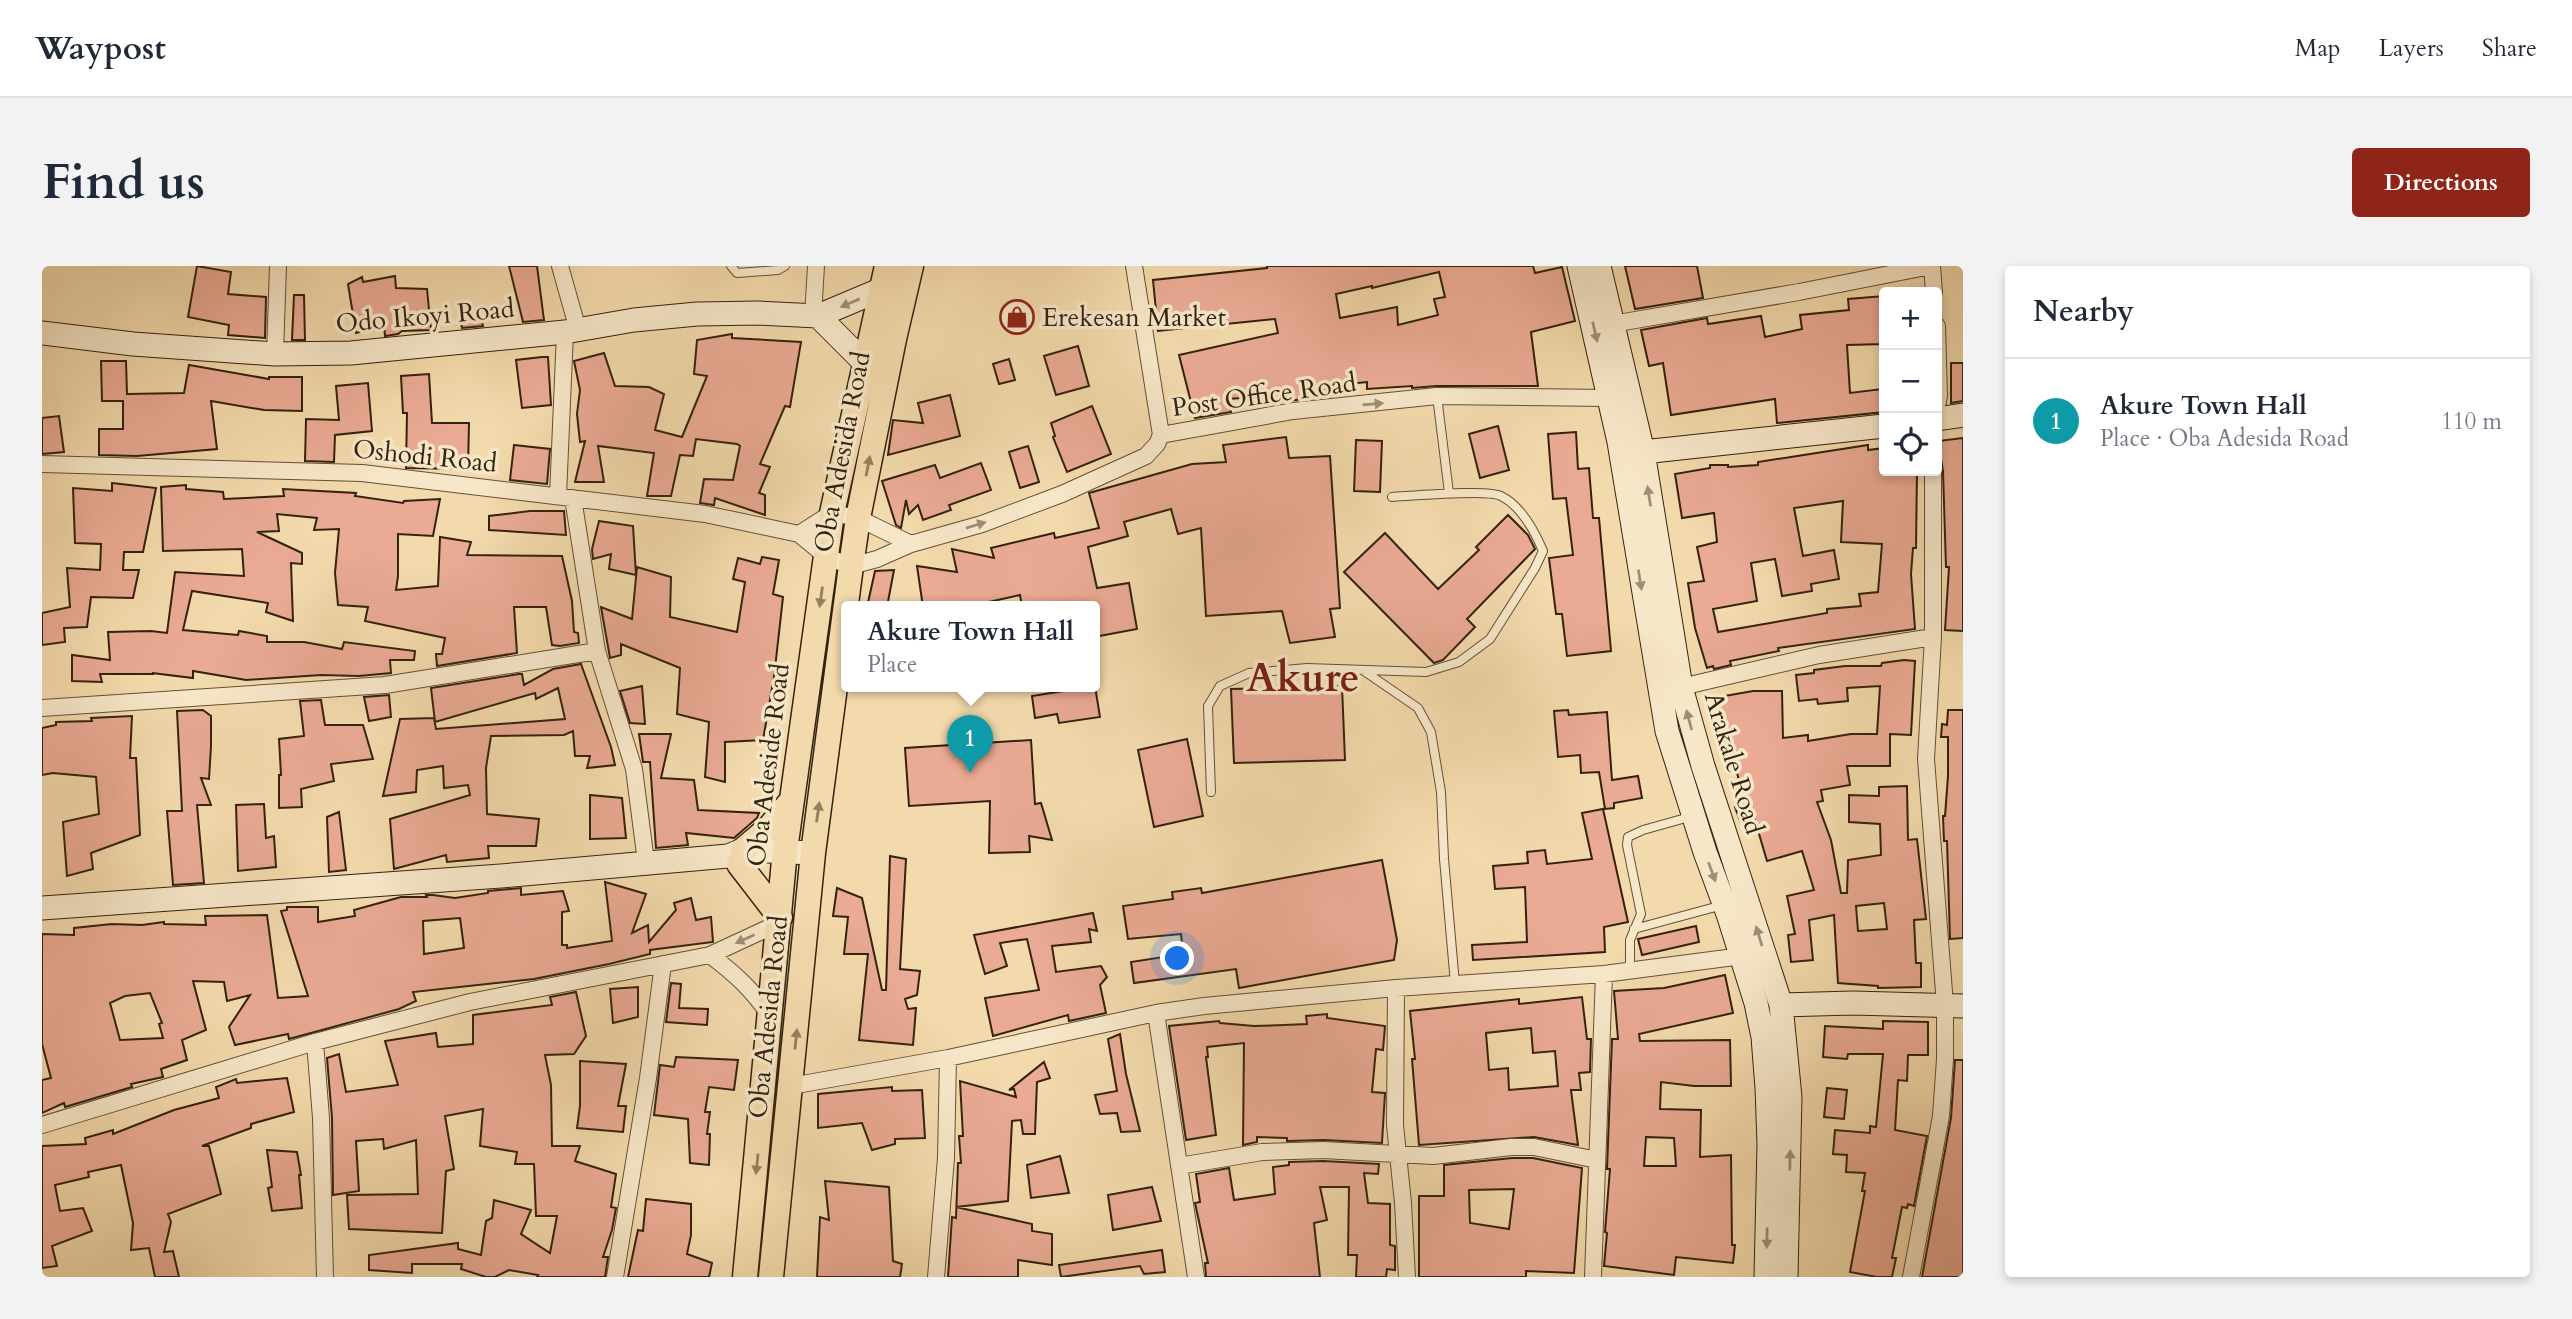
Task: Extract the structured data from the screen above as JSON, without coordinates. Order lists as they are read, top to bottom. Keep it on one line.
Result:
{"streets":{"main road":["Odo Ikoyi Road","Oba Adesida Road","Arakale Road","Oba Adeside Road"],"street":["Post Office Road","Oshodi Road"]},"crossings":[["Post Office Road","Oba Adesida Road"],["Post Office Road","Arakale Road"]],"one_way":["Post Office Road","Oba Adesida Road","Oba Adeside Road"],"districts":["Akure"],"places":{"shop":["Erekesan Market"]},"page":{"header":"Waypost","nav":["Map","Layers","Share"],"buttons":"Directions","title":"Find us","heading":"Nearby","map_buttons":["+","−"],"list":[{"mark":"1","name":"Akure Town Hall","note":"Place · Oba Adesida Road","value":"110 m"}],"popup":["Akure Town Hall","Place"],"pins":"1"}}
